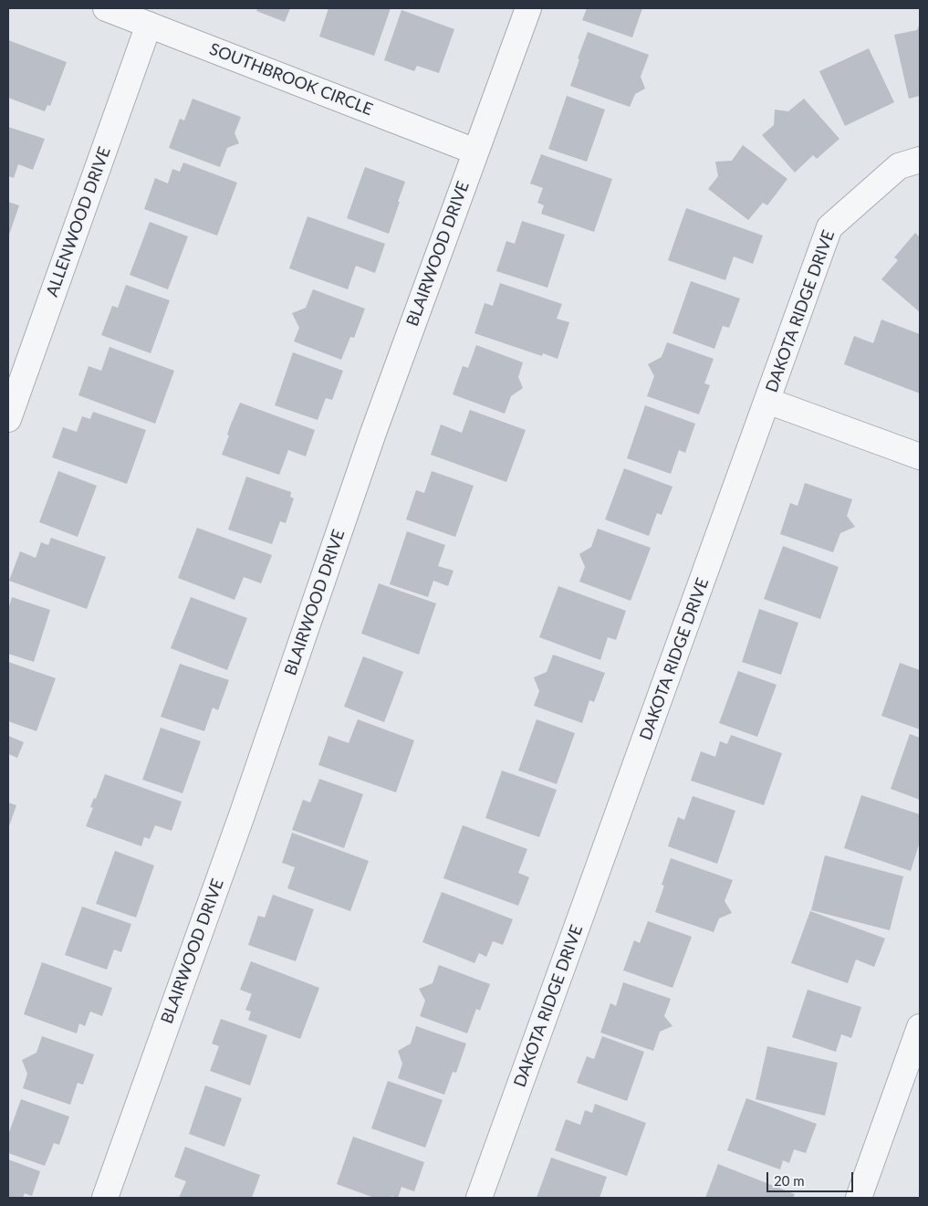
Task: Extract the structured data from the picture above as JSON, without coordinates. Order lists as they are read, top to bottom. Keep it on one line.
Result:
{"streets":{"street":["SOUTHBROOK CIRCLE","ALLENWOOD DRIVE","BLAIRWOOD DRIVE","DAKOTA RIDGE DRIVE"]},"crossings":[["SOUTHBROOK CIRCLE","ALLENWOOD DRIVE"],["SOUTHBROOK CIRCLE","BLAIRWOOD DRIVE"]],"scale_bar":"20 m"}
